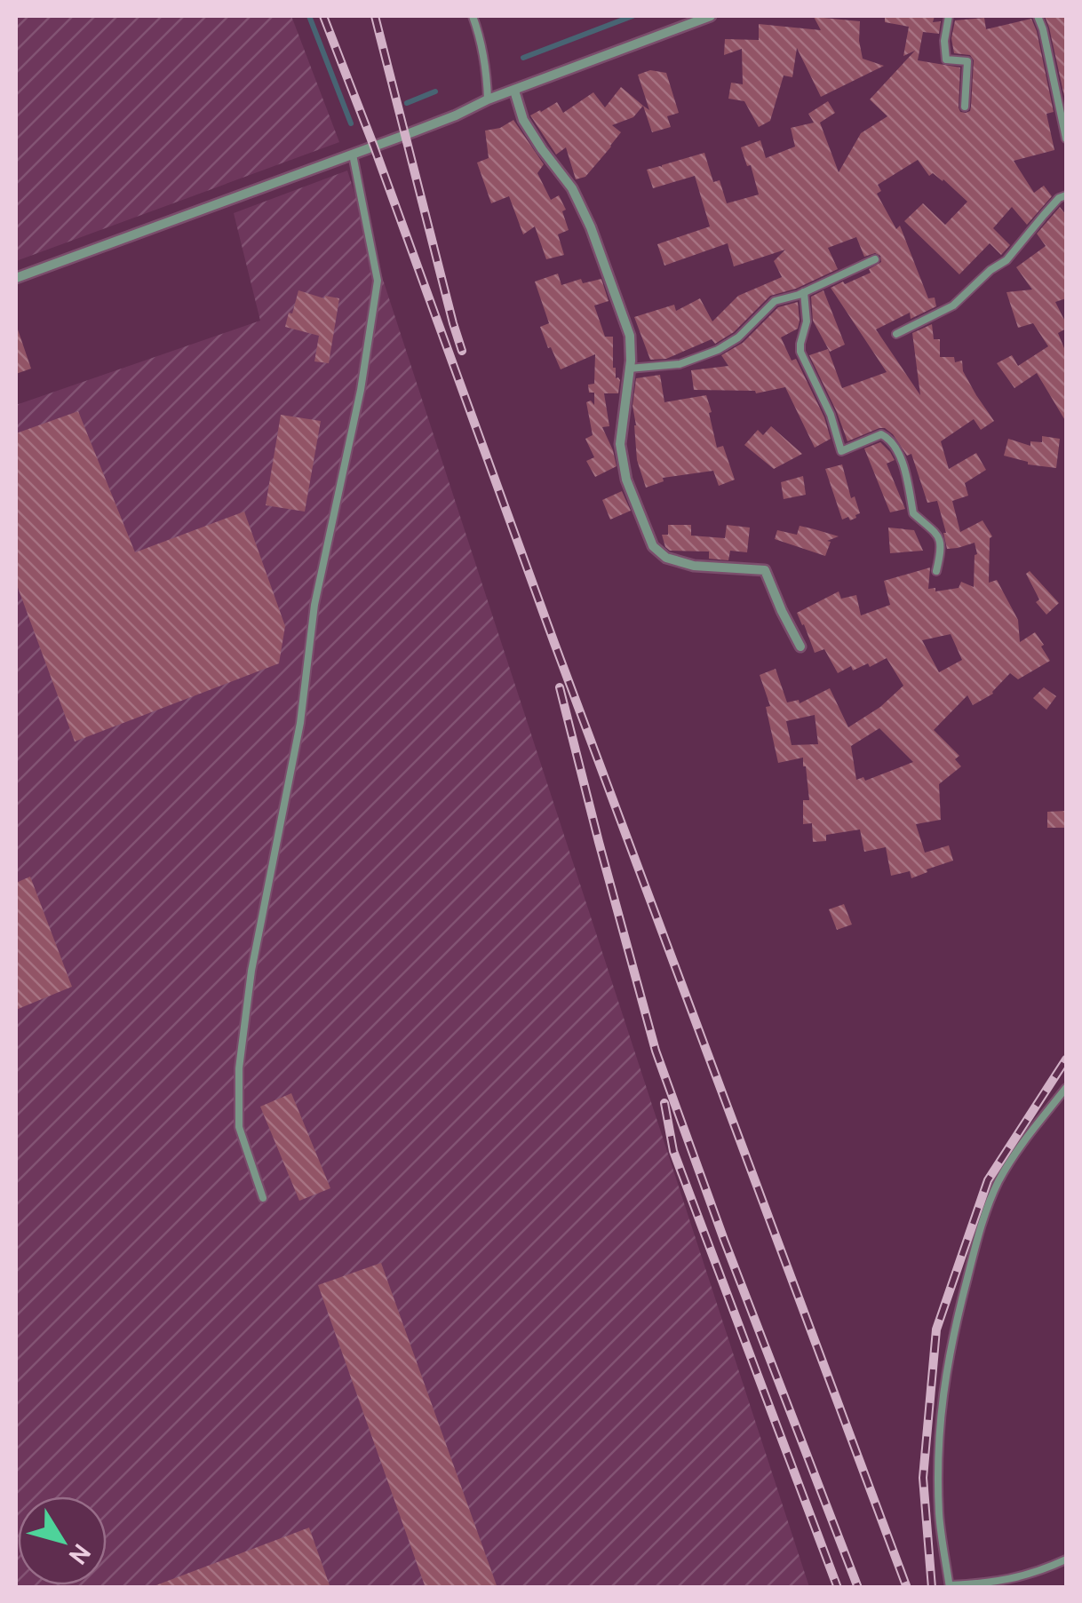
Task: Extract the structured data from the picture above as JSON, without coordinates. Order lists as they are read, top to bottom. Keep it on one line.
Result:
{"north":"bottom right"}
